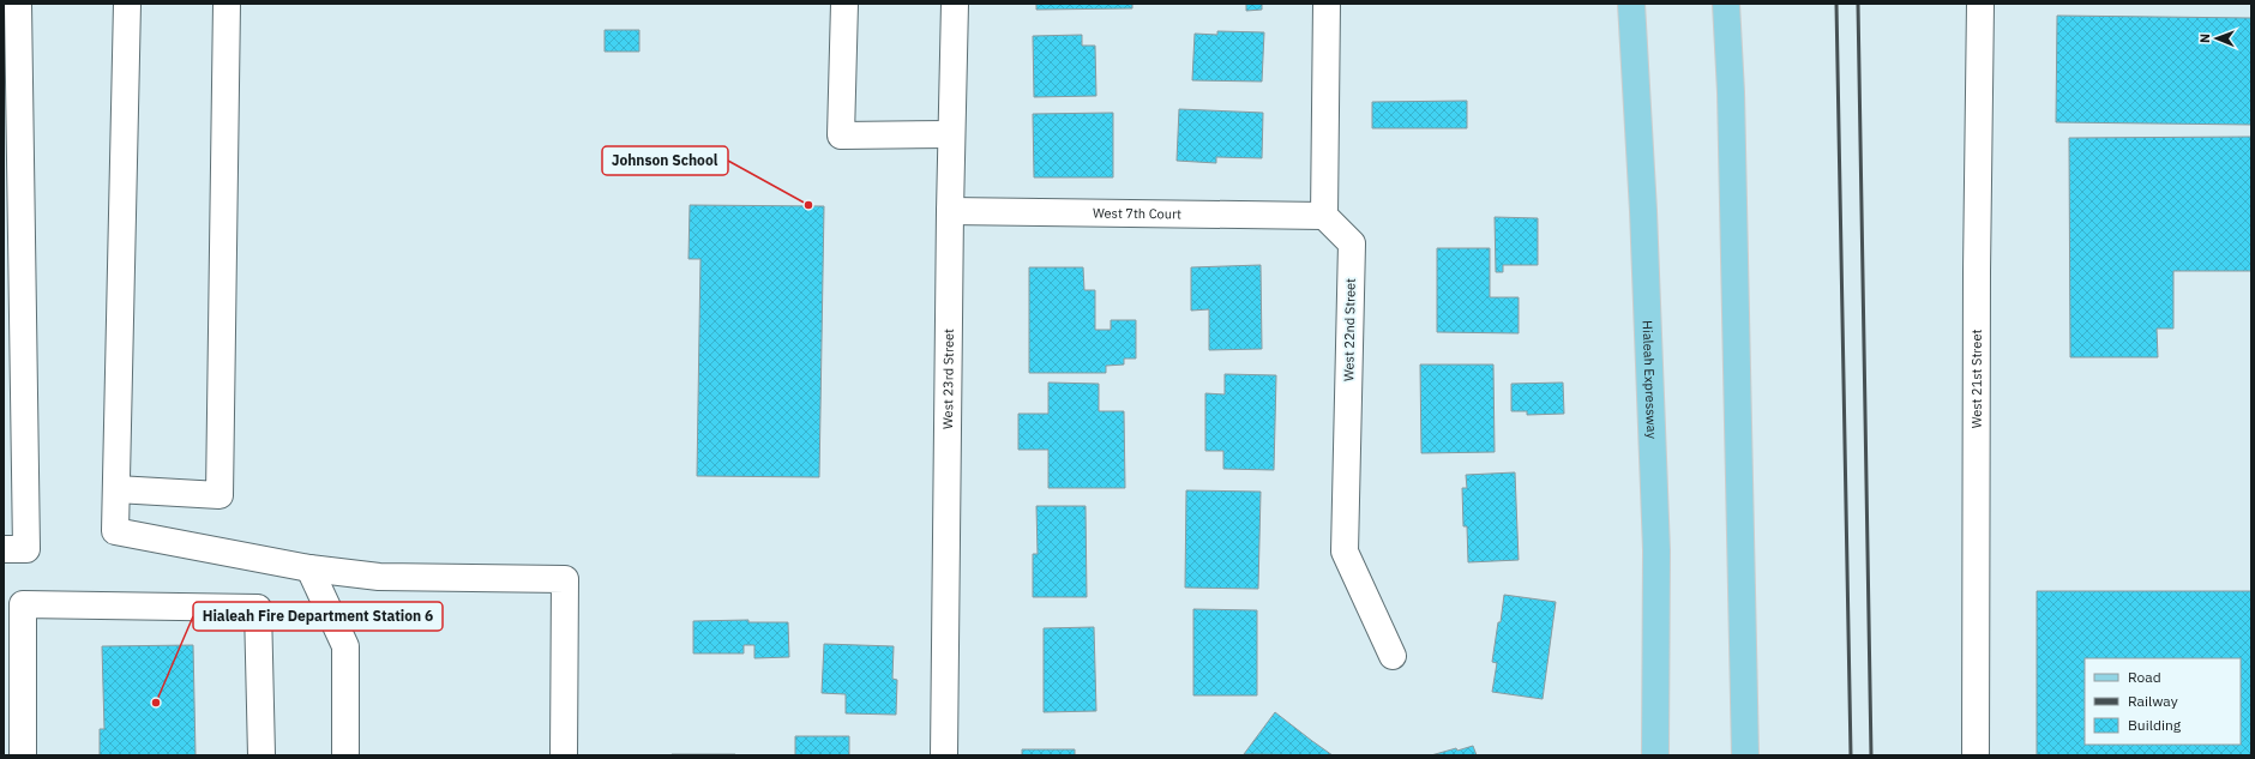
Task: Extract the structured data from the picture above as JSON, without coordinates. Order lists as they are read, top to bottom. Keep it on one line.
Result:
{"streets":{"main road":["Hialeah Expressway"],"street":["West 7th Court","West 22nd Street","West 23rd Street","West 21st Street"]},"crossings":[["West 7th Court","West 22nd Street"],["West 7th Court","West 23rd Street"]],"places":["Johnson School","Hialeah Fire Department Station 6"],"legend":["Road","Railway","Building"],"north":"left"}
